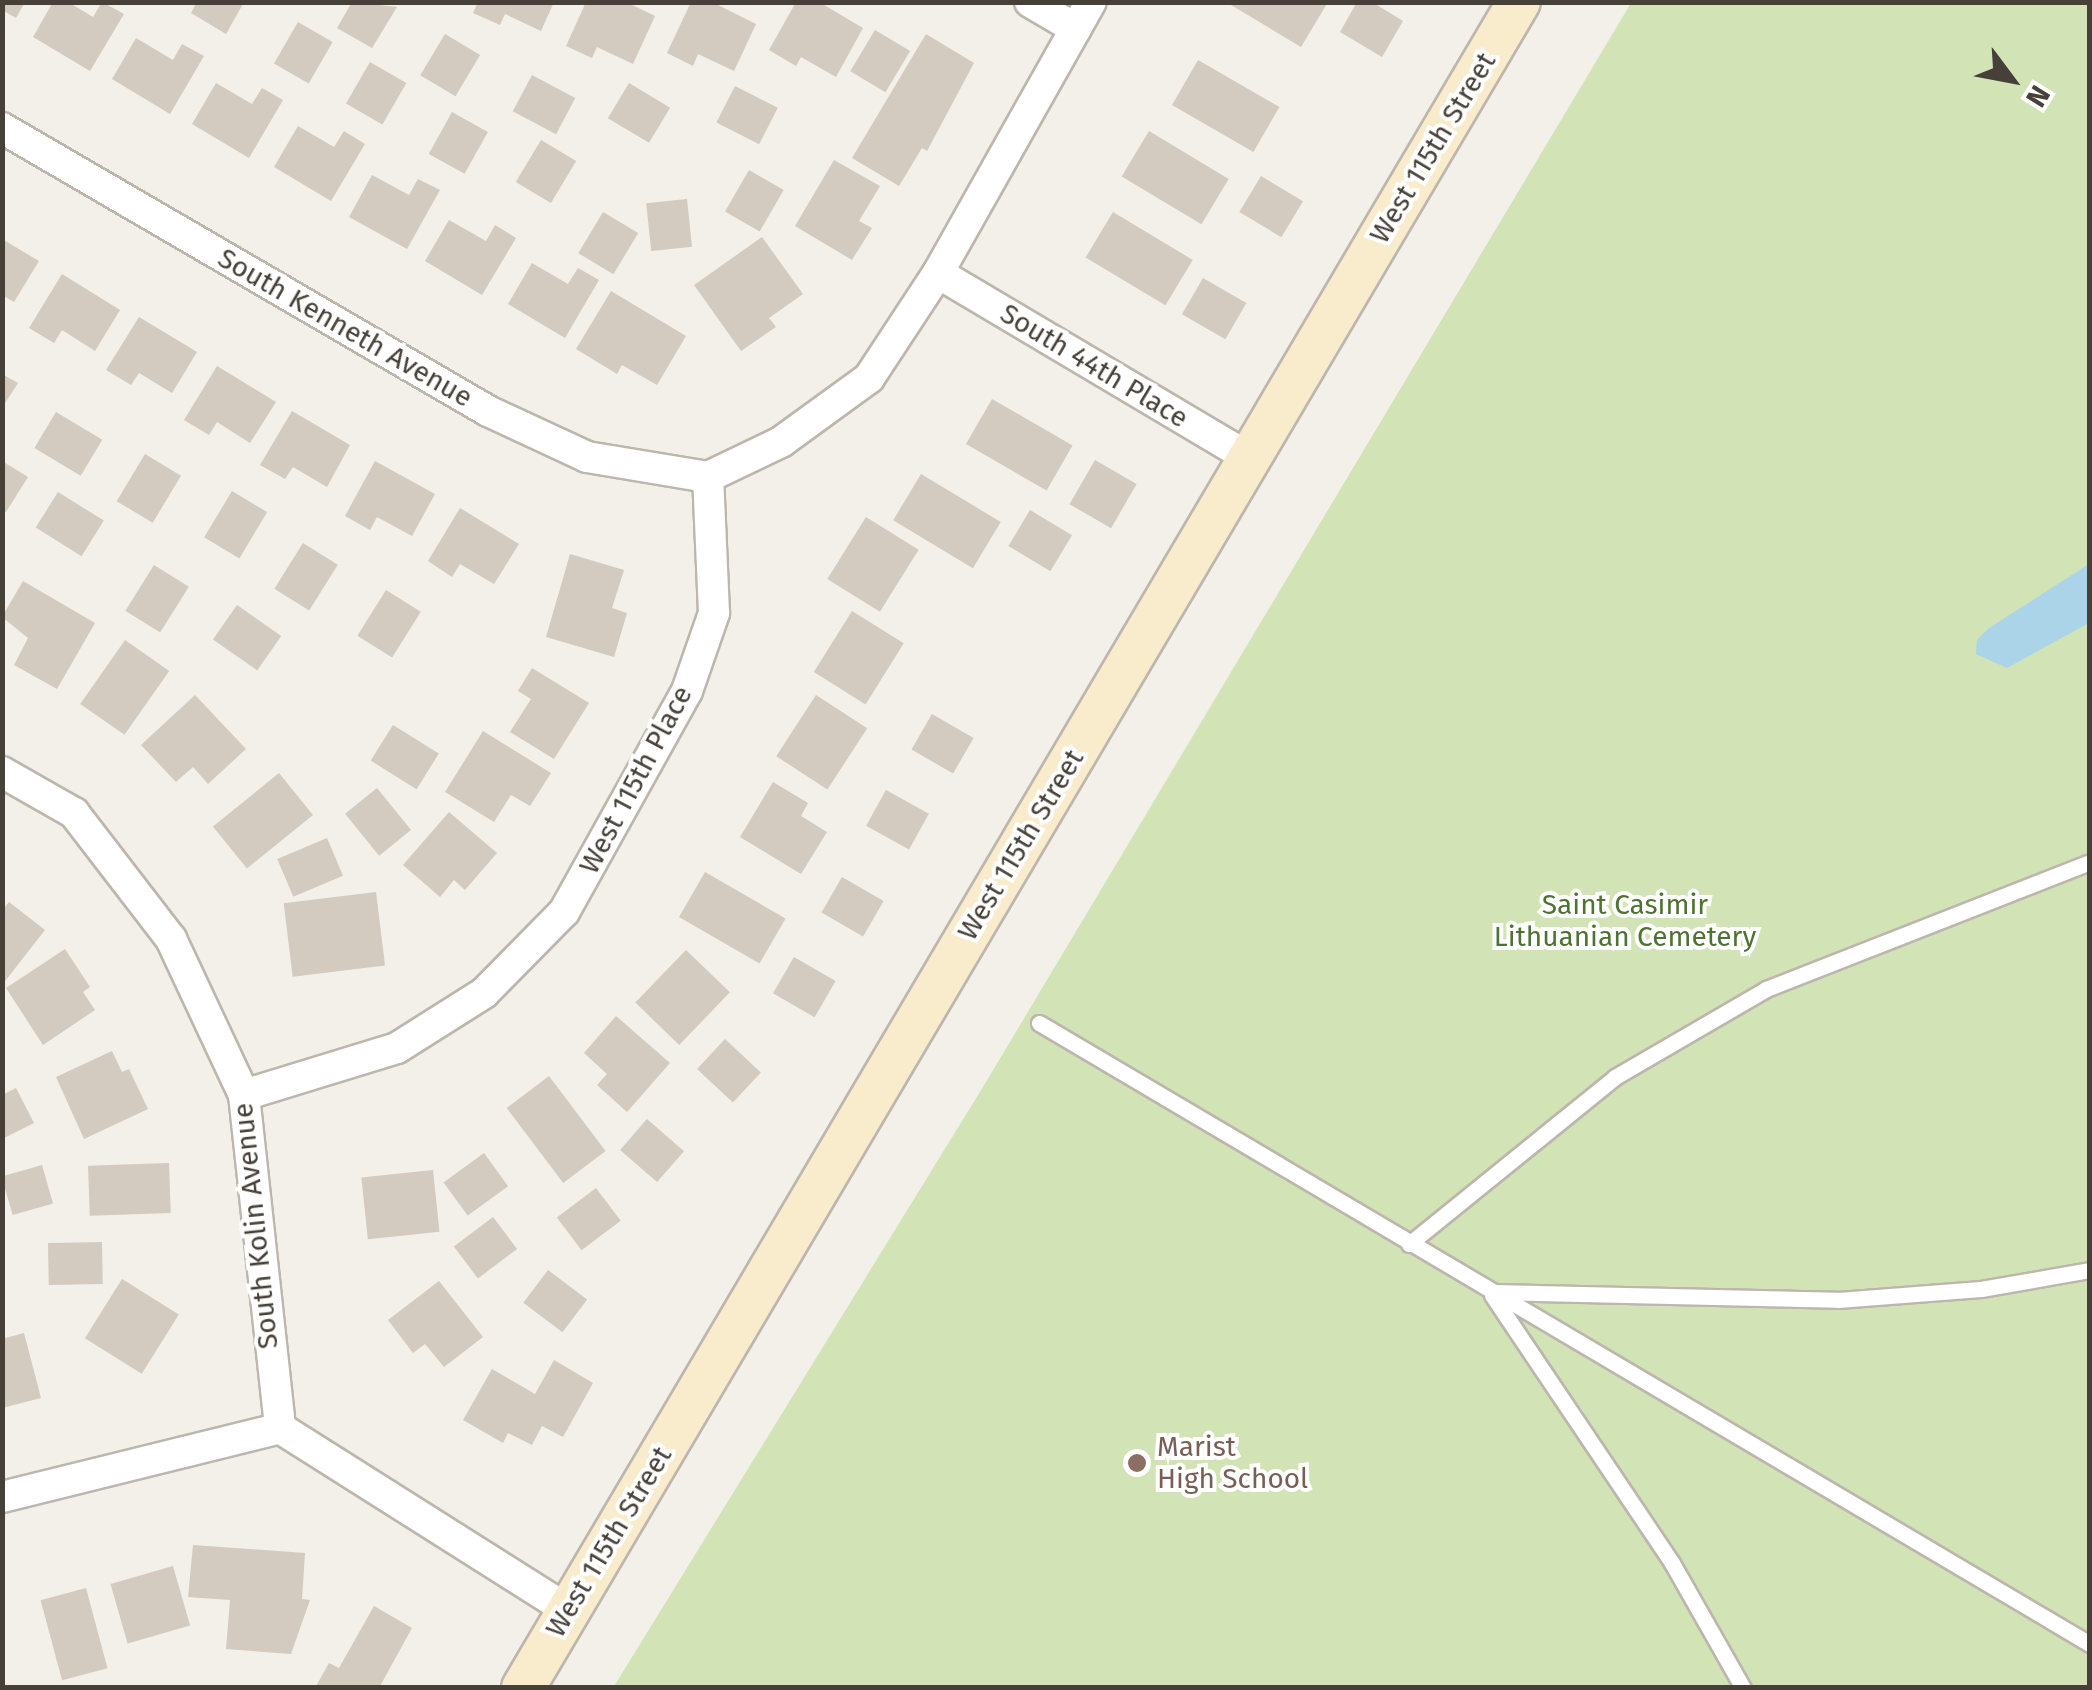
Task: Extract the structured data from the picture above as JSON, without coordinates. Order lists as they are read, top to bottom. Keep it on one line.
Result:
{"streets":{"street":["West 115th Street","South Kenneth Avenue","South 44th Place","West 115th Place","South Kolin Avenue"]},"crossings":[["West 115th Street","South 44th Place"],["South Kenneth Avenue","West 115th Place"],["West 115th Place","South Kolin Avenue"]],"parks":["Saint Casimir Lithuanian Cemetery"],"places":["Marist High School"],"north":"bottom right"}
